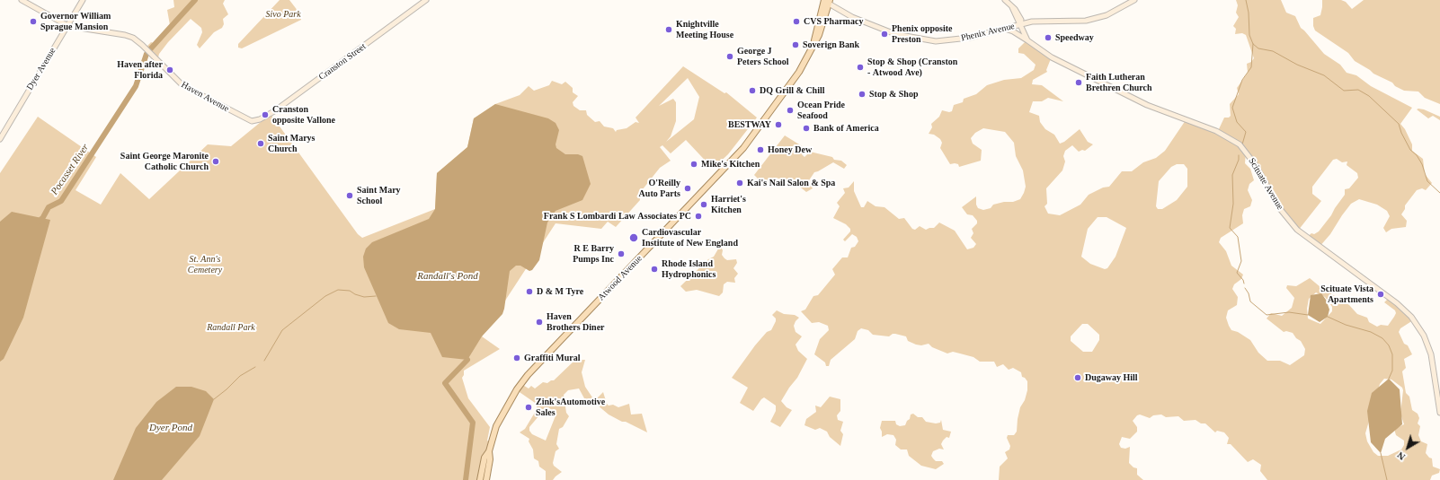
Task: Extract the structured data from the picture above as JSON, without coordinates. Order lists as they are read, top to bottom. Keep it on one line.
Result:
{"streets":{"main road":["Phenix Avenue","Cranston Street","Dyer Avenue","Haven Avenue","Scituate Avenue","Atwood Avenue"]},"crossings":[["Phenix Avenue","Scituate Avenue"],["Phenix Avenue","Atwood Avenue"],["Cranston Street","Haven Avenue"],["Dyer Avenue","Haven Avenue"]],"water":["Pocasset River","Randall's Pond","Dyer Pond"],"parks":["Sivo Park","St. Ann's Cemetery","Randall Park"],"places":["Governor William Sprague Mansion","CVS Pharmacy","Knightville Meeting House","Phenix opposite Preston","Speedway","Soverign Bank","George J Peters School","Stop & Shop (Cranston - Atwood Ave)","Haven after Florida","Faith Lutheran Brethren Church","DQ Grill & Chill","Stop & Shop","Ocean Pride Seafood","Cranston opposite Vallone","BESTWAY","Bank of America","Saint Marys Church","Honey Dew","Saint George Maronite Catholic Church","Mike's Kitchen","Kai's Nail Salon & Spa","O'Reilly Auto Parts","Saint Mary School","Harriet's Kitchen","Frank S Lombardi Law Associates PC","Cardiovascular Institute of New England","R E Barry Pumps Inc","Rhode Island Hydrophonics","D & M Tyre","Scituate Vista Apartments","Haven Brothers Diner","Graffiti Mural","Dugaway Hill","Zink'sAutomotive Sales"],"north":"bottom left"}
